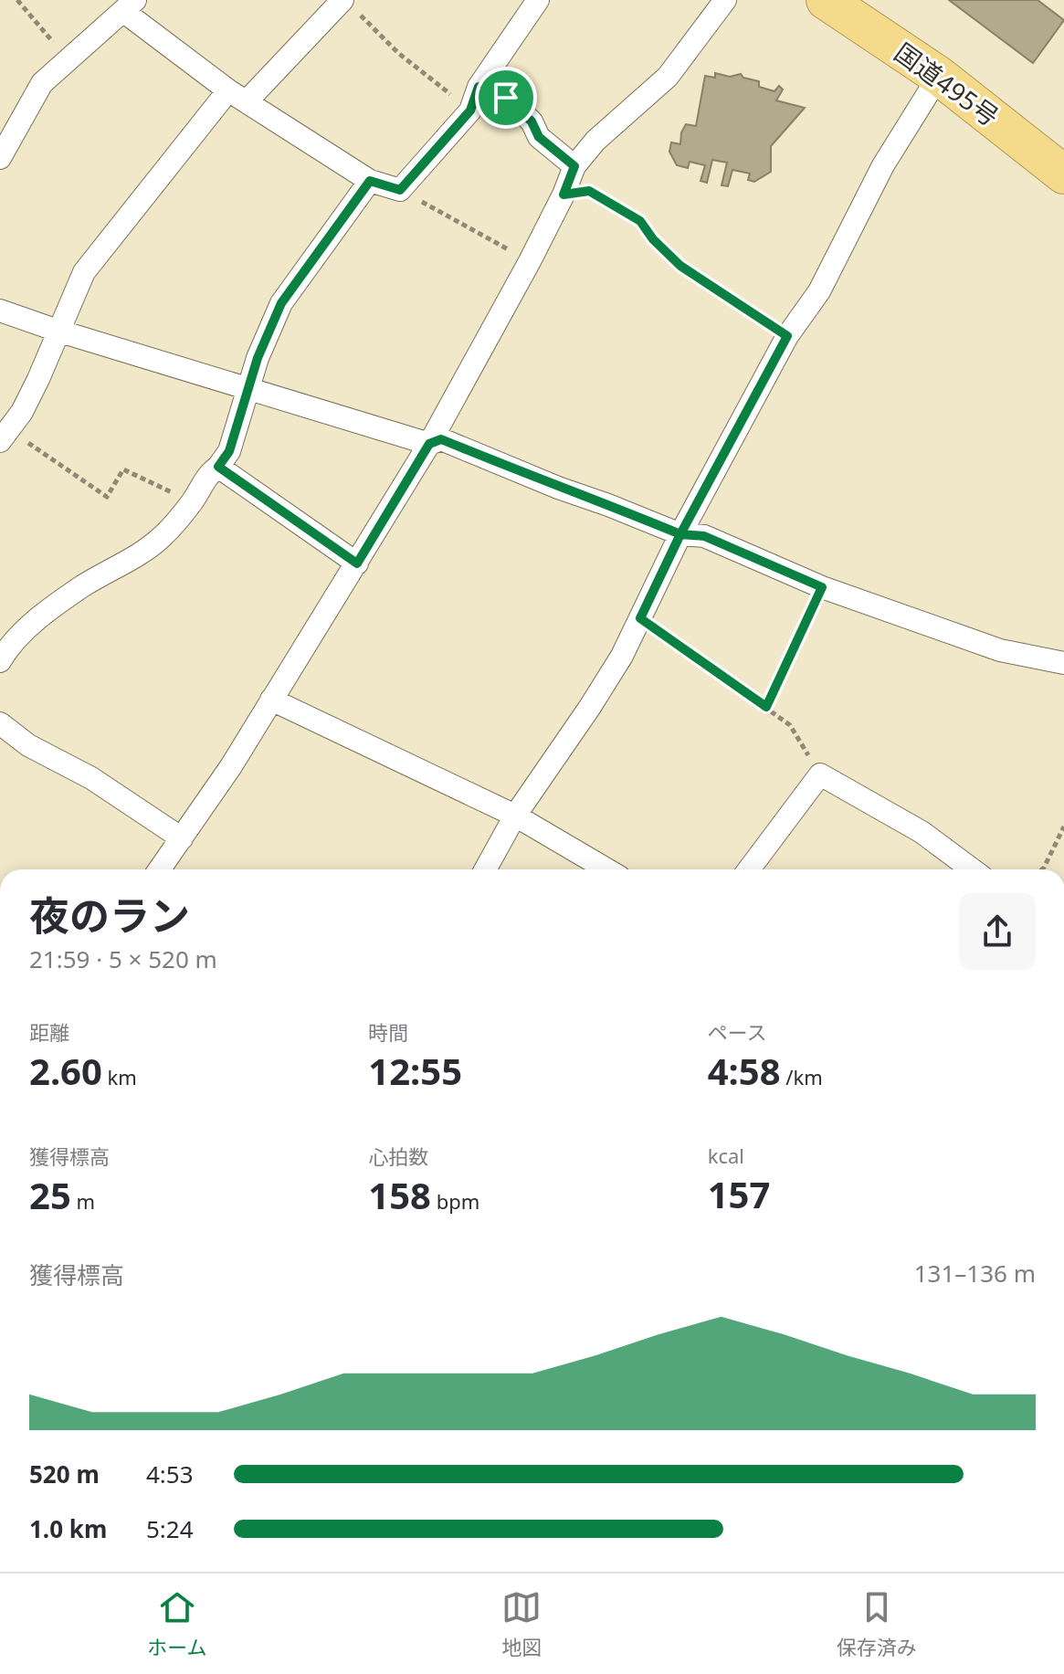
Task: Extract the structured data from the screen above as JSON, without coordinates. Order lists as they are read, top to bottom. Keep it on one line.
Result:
{"streets":{"highway":["国道495号"]},"page":{"heading":["夜のラン","21:59 · 5 × 520 m"],"stats":[["距離","2.60 km"],["時間","12:55"],["ペース","4:58 /km"],["獲得標高","25 m"],["心拍数","158 bpm"],["kcal","157"]],"chart":["獲得標高","131–136 m"],"list":[{"name":"520 m","note":"4:53"},{"name":"1.0 km","note":"5:24"}],"tabs":["ホーム","地図","保存済み"]}}
